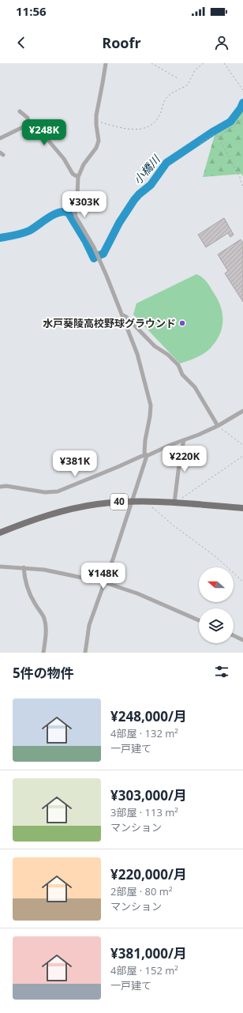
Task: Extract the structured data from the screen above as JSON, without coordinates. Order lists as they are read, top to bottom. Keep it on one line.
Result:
{"streets":{"main road":["40"]},"water":["小橋川"],"places":["水戸葵陵高校野球グラウンド"],"north":"left","page":{"status":"11:56","header":"Roofr","price":["¥248K","¥303K","¥220K","¥381K","¥148K"],"heading":"5件の物件","list":[{"name":"¥248,000/月","note":"4部屋 · 132 m² · 一戸建て"},{"name":"¥303,000/月","note":"3部屋 · 113 m² · マンション"},{"name":"¥220,000/月","note":"2部屋 · 80 m² · マンション"},{"name":"¥381,000/月","note":"4部屋 · 152 m² · 一戸建て"}]}}
